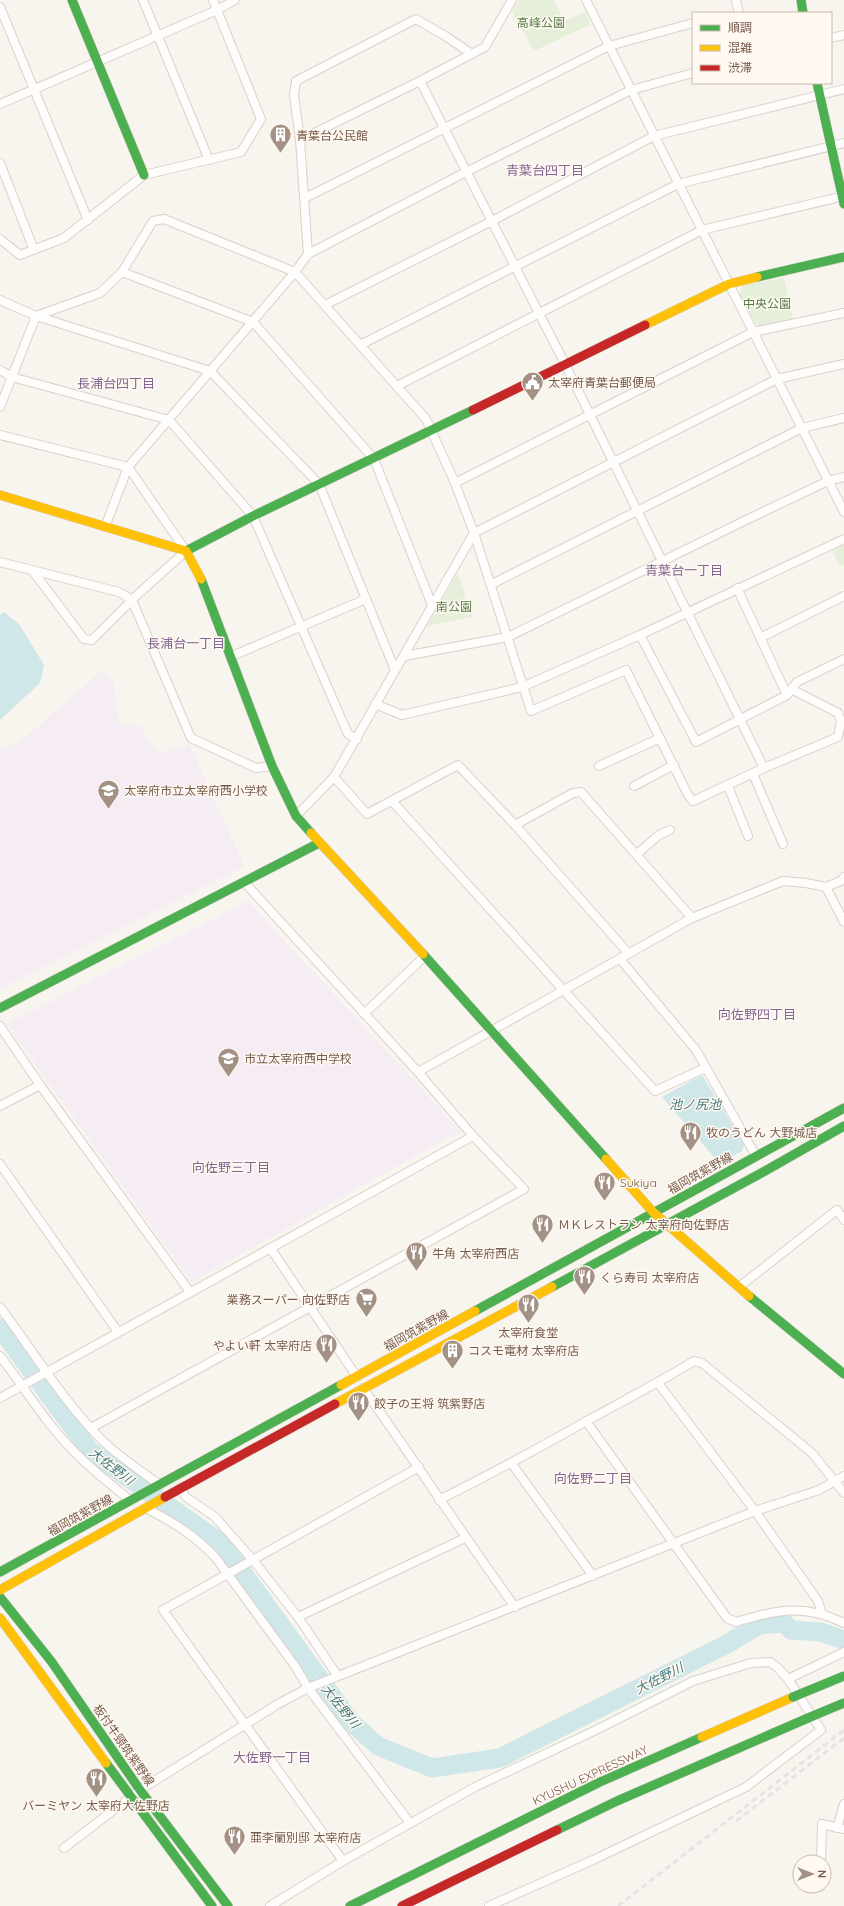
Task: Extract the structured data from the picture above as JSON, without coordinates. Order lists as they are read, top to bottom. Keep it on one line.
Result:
{"streets":{"main road":["福岡筑紫野線","板付牛頸筑紫野線","KYUSHU EXPRESSWAY"]},"districts":["青葉台四丁目","長浦台四丁目","青葉台一丁目","長浦台一丁目","向佐野四丁目","向佐野三丁目","向佐野二丁目","大佐野一丁目"],"water":["池ノ尻池","大佐野川"],"parks":["高峰公園","中央公園","南公園"],"places":{"building":["青葉台公民館","コスモ電材 太宰府店"],"public building":["太宰府青葉台郵便局"],"school or university":["太宰府市立太宰府西小学校","市立太宰府西中学校"],"restaurant":["牧のうどん 大野城店","Sukiya","ＭＫレストラン 太宰府向佐野店","牛角 太宰府西店","くら寿司 太宰府店","太宰府食堂","やよい軒 太宰府店","餃子の王将 筑紫野店","バーミヤン 太宰府大佐野店","亜李蘭別邸 太宰府店"],"supermarket":["業務スーパー 向佐野店"]},"legend":["順調","混雑","渋滞"],"north":"right"}
